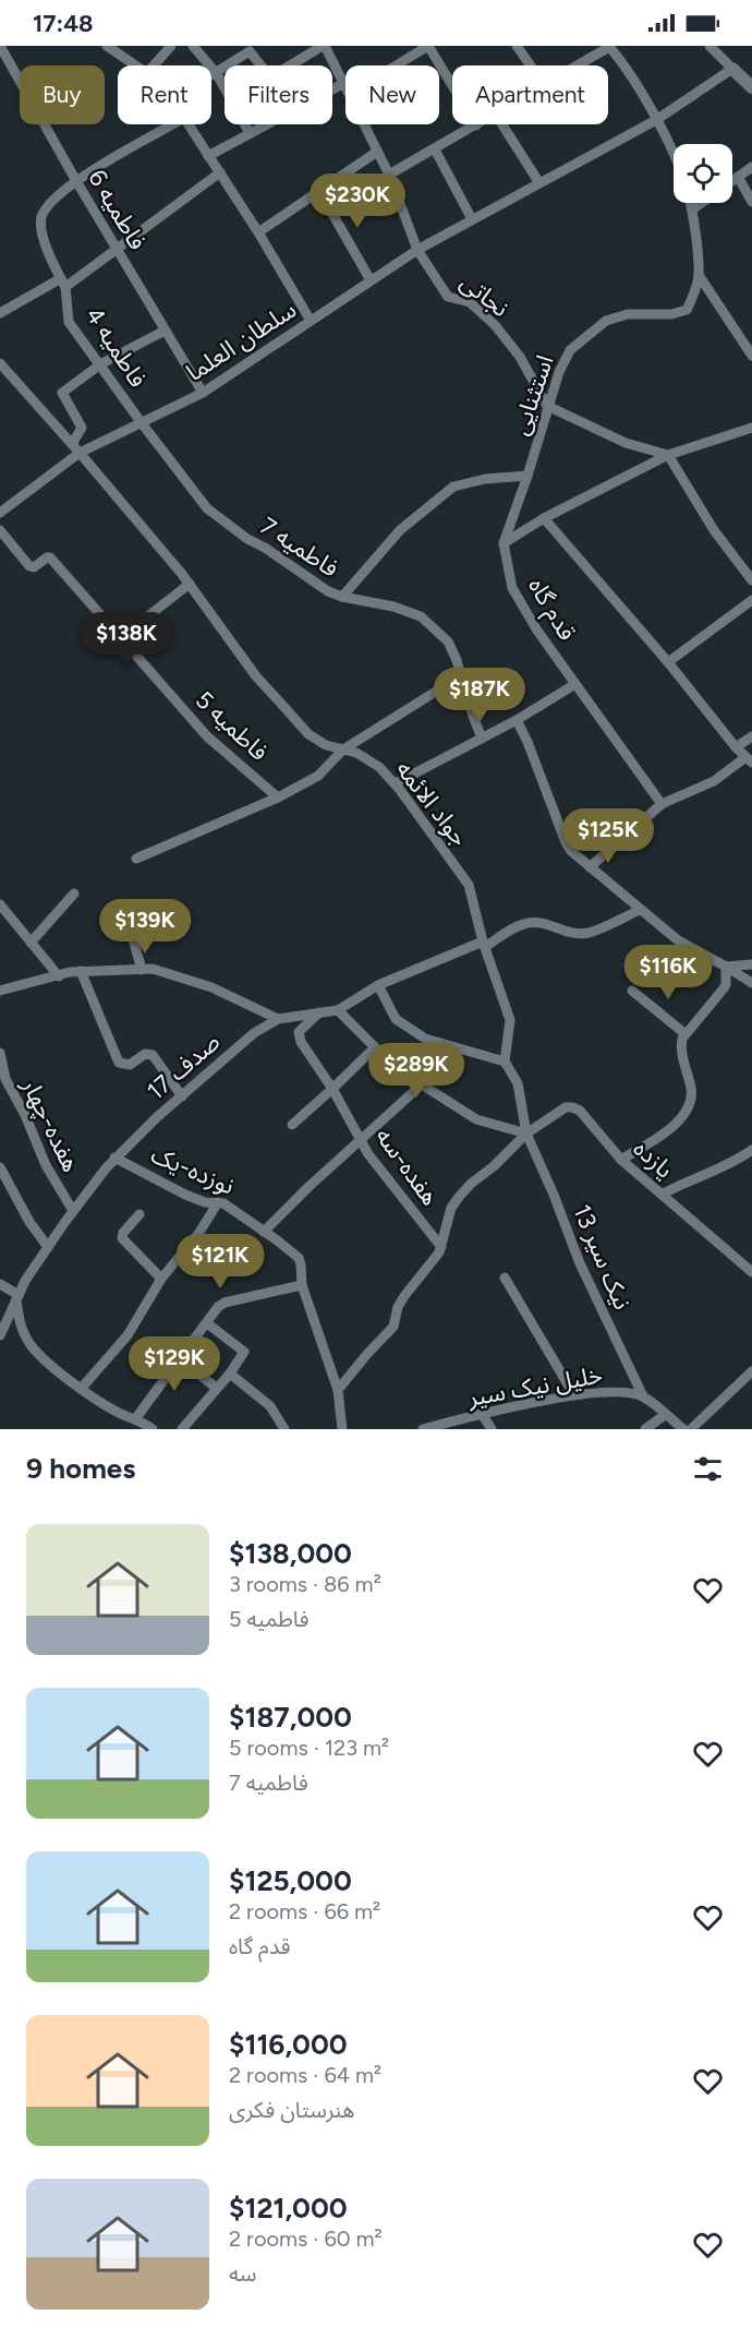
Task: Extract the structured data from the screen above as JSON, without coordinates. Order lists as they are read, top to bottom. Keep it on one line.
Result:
{"streets":{"street":["فاطمیه 6","نجاتی","سلطان العلما","فاطمیه 4","استثنایی","فاطمیه 7","قدم گاه","فاطمیه 5","جواد الائمه","صدف 17","هفده-چهار","یازده","هفده-سه","نوزده-یک","نیک سیر 13","خلیل نیک سیر"]},"crossings":[["فاطمیه 6","سلطان العلما"],["فاطمیه 6","فاطمیه 4"],["نجاتی","سلطان العلما"],["نجاتی","استثنایی"],["سلطان العلما","فاطمیه 4"],["سلطان العلما","فاطمیه 7"],["سلطان العلما","جواد الائمه"],["فاطمیه 4","فاطمیه 7"],["استثنایی","قدم گاه"],["جواد الائمه","صدف 17"],["صدف 17","هفده-چهار"],["صدف 17","هفده-سه"],["صدف 17","نوزده-یک"],["یازده","نیک سیر 13"],["نیک سیر 13","خلیل نیک سیر"]],"page":{"status":"17:48","chip":["Buy","Rent","Filters","New","Apartment"],"price":["$230K","$138K","$187K","$125K","$139K","$116K","$289K","$121K","$129K"],"heading":"9 homes","list":[{"name":"$138,000","note":"3 rooms · 86 m² · فاطمیه 5"},{"name":"$187,000","note":"5 rooms · 123 m² · فاطمیه 7"},{"name":"$125,000","note":"2 rooms · 66 m² · قدم گاه"},{"name":"$116,000","note":"2 rooms · 64 m² · هنرستان فکری"},{"name":"$121,000","note":"2 rooms · 60 m² · سه"}]}}
